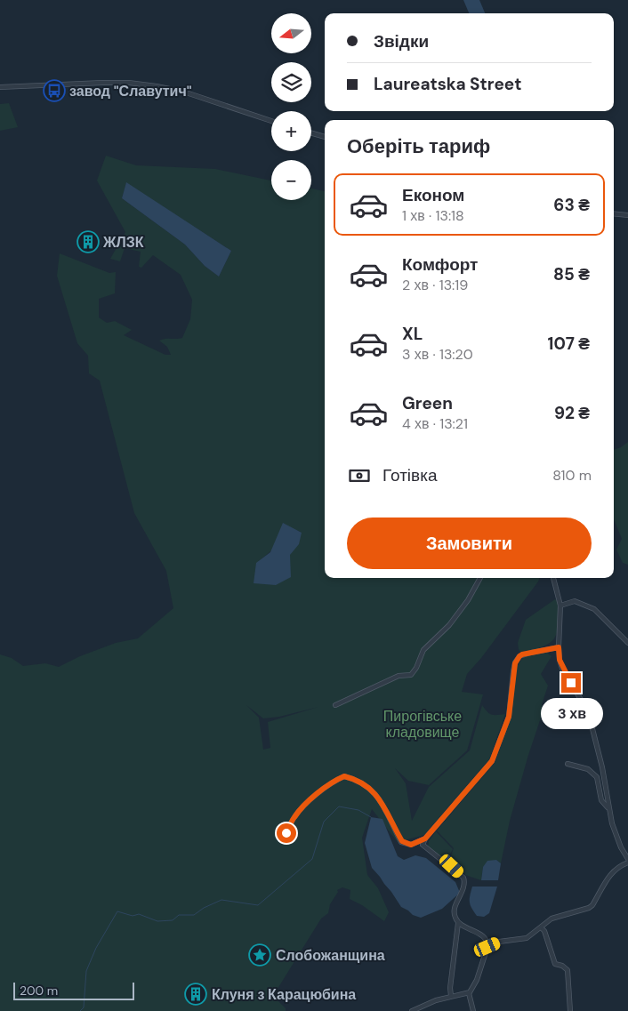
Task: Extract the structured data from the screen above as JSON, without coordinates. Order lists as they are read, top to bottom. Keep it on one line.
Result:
{"parks":["Пирогівське кладовище"],"places":{"bus stop":["завод \"Славутич\""],"building":["ЖЛЗК","Клуня з Карацюбина"],"place":["Слобожанщина"]},"scale_bar":"200 m","north":"left","page":{"map_buttons":["+","−"],"banner":["Звідки","Laureatska Street"],"heading":"Оберіть тариф","list":[{"name":"Економ","note":"1 хв · 13:18","value":"63 ₴"},{"name":"Комфорт","note":"2 хв · 13:19","value":"85 ₴"},{"name":"XL","note":"3 хв · 13:20","value":"107 ₴"},{"name":"Green","note":"4 хв · 13:21","value":"92 ₴"}],"pay":["Готівка","810 m"],"buttons":"Замовити","bubble":"3 хв","scale":"200 m"}}
